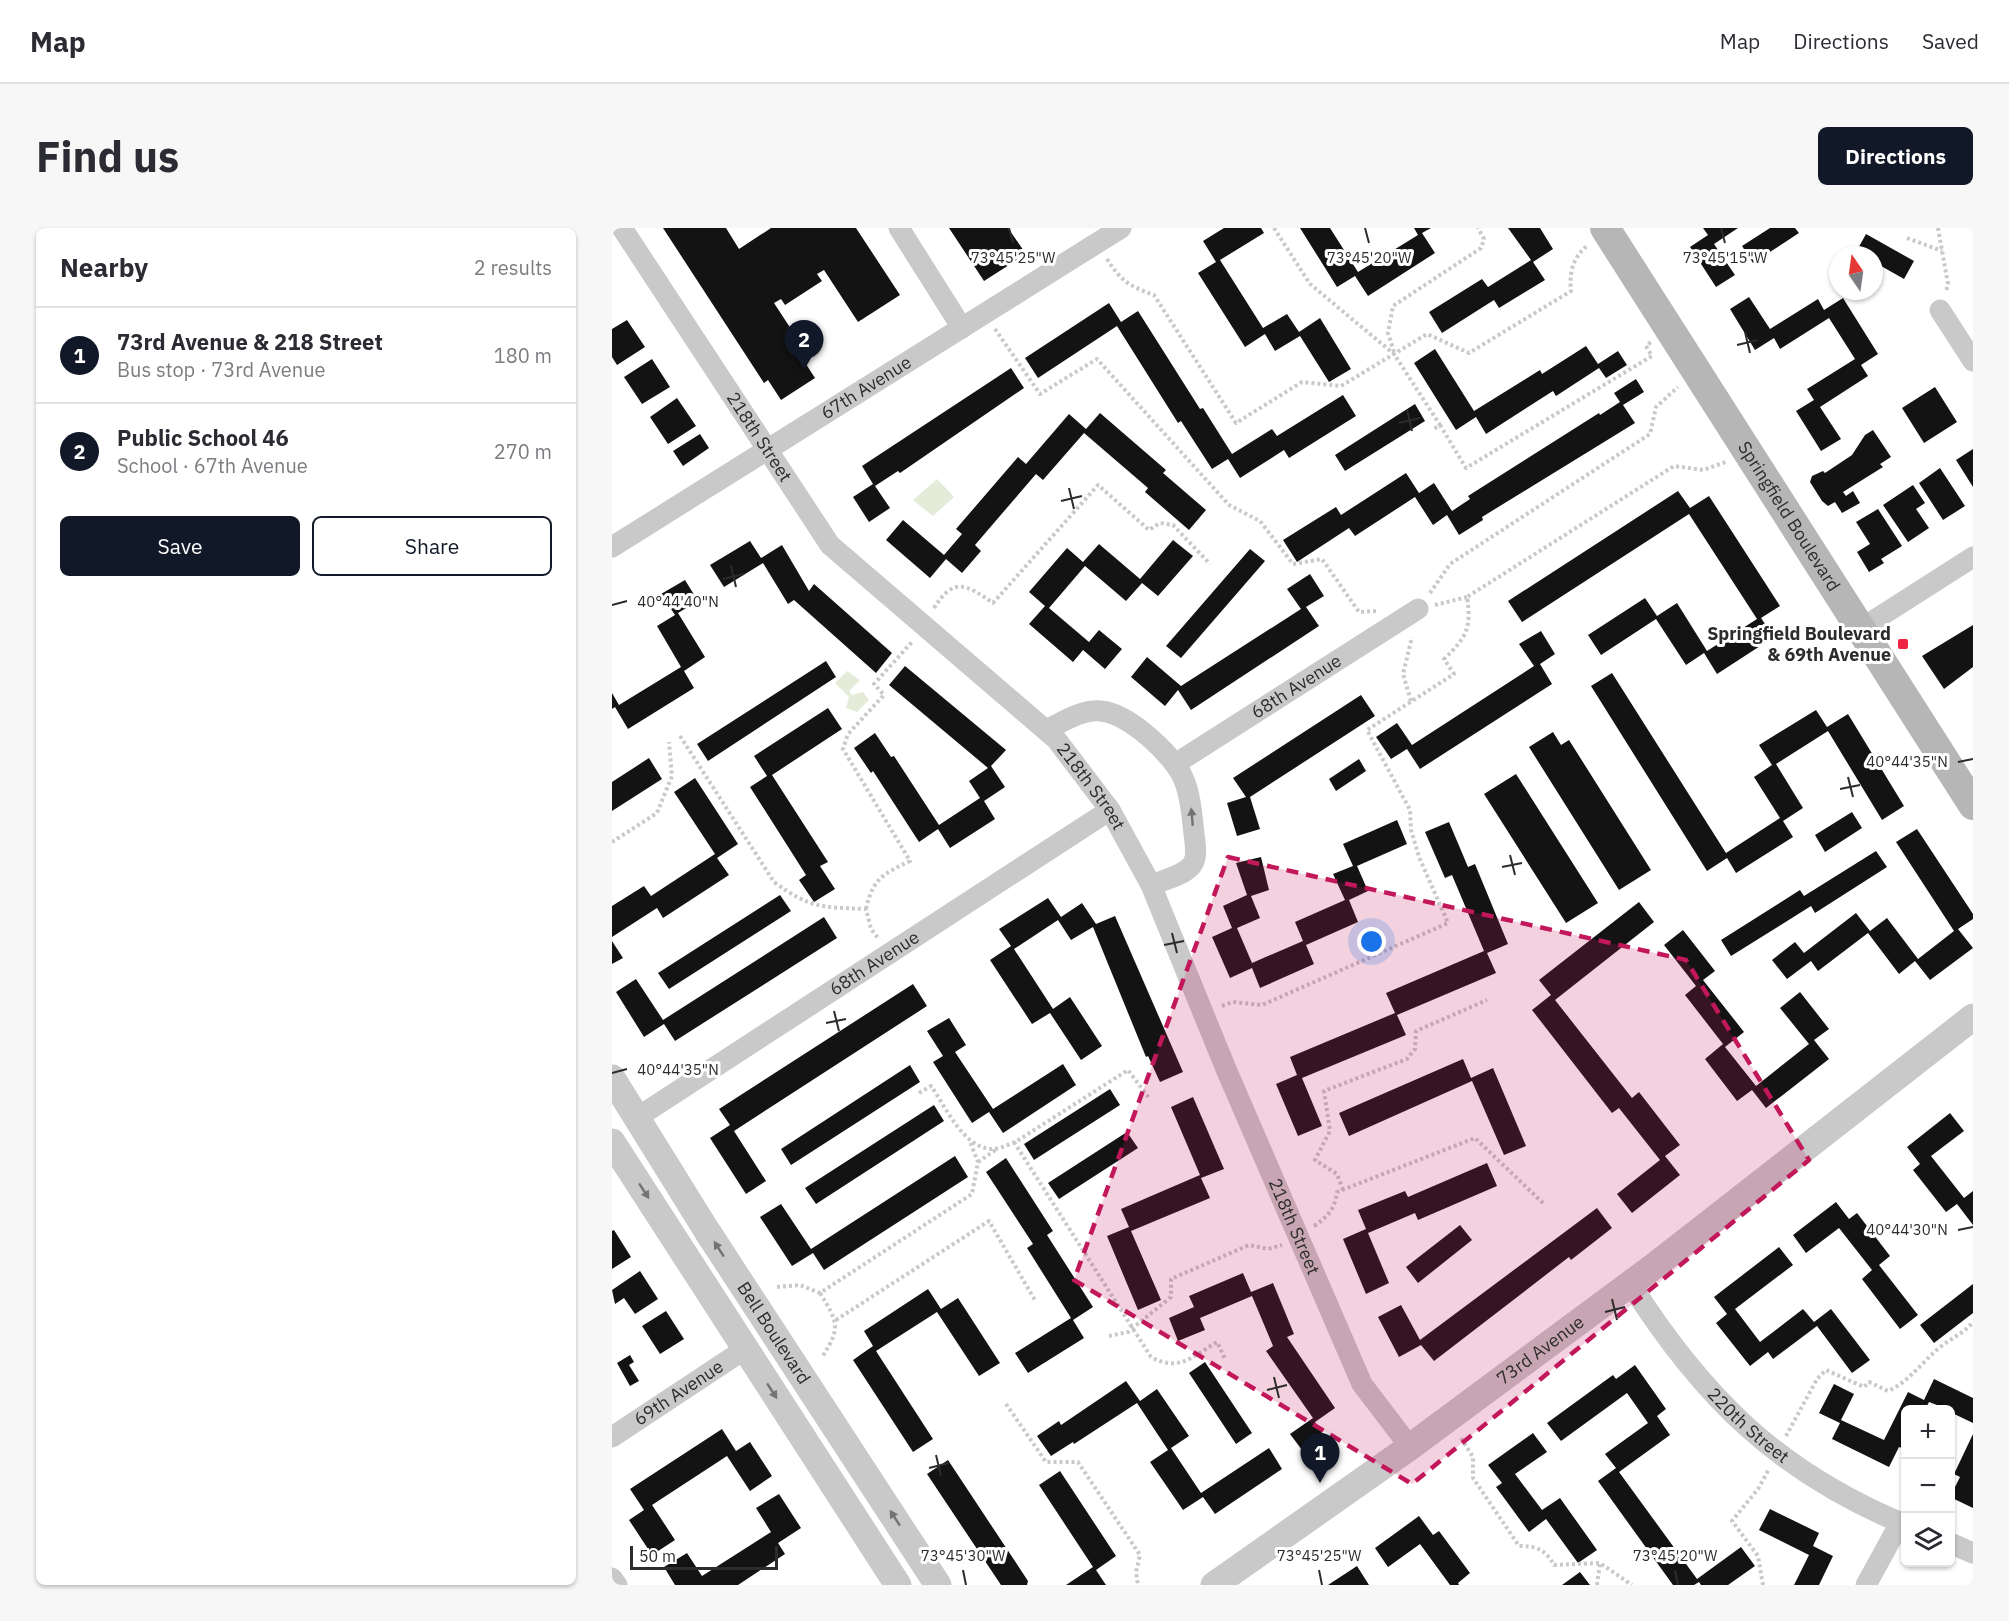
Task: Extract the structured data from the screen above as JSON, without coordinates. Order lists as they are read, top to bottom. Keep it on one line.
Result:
{"streets":{"main road":["Springfield Boulevard"],"street":["67th Avenue","218th Street","68th Avenue","Bell Boulevard","73rd Avenue","69th Avenue","220th Street"]},"crossings":[["67th Avenue","218th Street"],["218th Street","68th Avenue"],["218th Street","73rd Avenue"],["68th Avenue","Bell Boulevard"],["Bell Boulevard","69th Avenue"],["73rd Avenue","220th Street"]],"places":{"transit":["Springfield Boulevard & 69th Avenue"]},"scale_bar":"50 m","north":"top","page":{"header":"Map","nav":["Map","Directions","Saved"],"buttons":["Directions",["Save","Share"]],"title":"Find us","heading":["Nearby","2 results"],"list":[{"mark":"1","name":"73rd Avenue & 218 Street","note":"Bus stop · 73rd Avenue","value":"180 m"},{"mark":"2","name":"Public School 46","note":"School · 67th Avenue","value":"270 m"}],"pins":["2","1"],"map_buttons":["+","−"],"scale":"50 m"},"coordinates":["73°45'25\"W","73°45'20\"W","73°45'15\"W","40°44'40\"N","40°44'35\"N","40°44'30\"N","73°45'30\"W"]}
